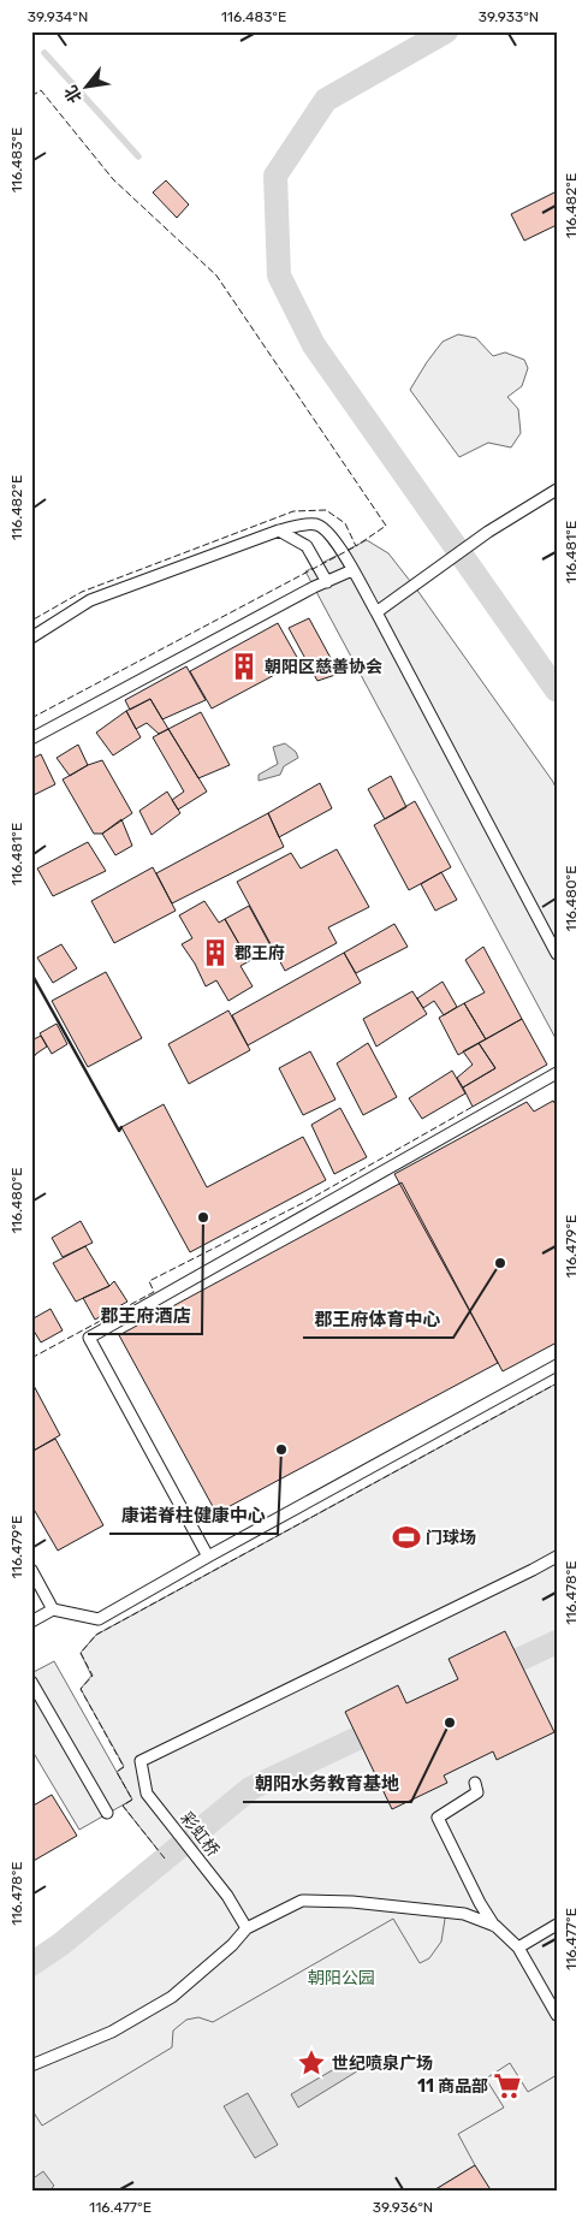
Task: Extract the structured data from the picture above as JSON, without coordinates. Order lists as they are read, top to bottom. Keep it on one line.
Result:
{"streets":{"lane":["彩虹桥"]},"parks":["朝阳公园"],"places":{"building":["朝阳区慈善协会","郡王府"],"other":["郡王府酒店","郡王府体育中心","康诺脊柱健康中心","朝阳水务教育基地"],"sports":["门球场"],"place":["世纪喷泉广场"],"supermarket":["11 商品部"]},"north":"bottom left","coordinates":["39.934°N","116.483°E","39.933°N","116.482°E","116.481°E","116.480°E","116.479°E","116.478°E","116.477°E","39.936°N"]}
